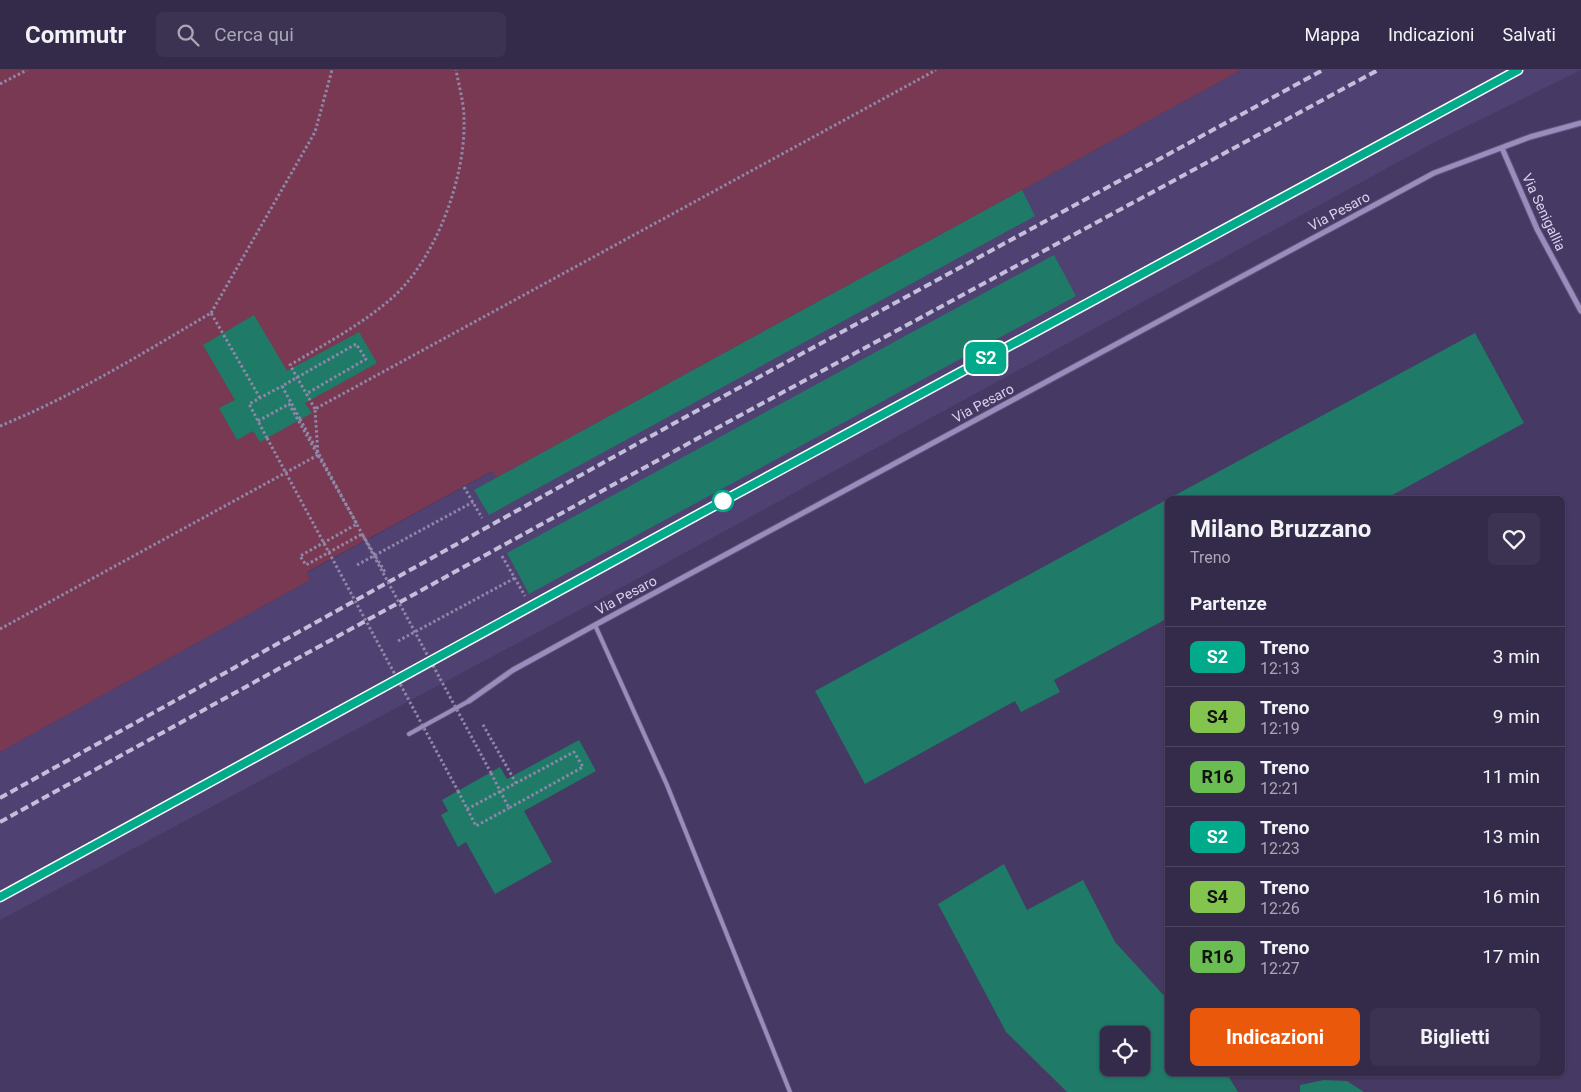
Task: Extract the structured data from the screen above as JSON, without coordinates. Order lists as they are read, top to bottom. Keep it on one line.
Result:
{"streets":{"street":["Via Pesaro","Via Senigallia"]},"crossings":[["Via Pesaro","Via Senigallia"]],"page":{"header":"Commutr","search":"Cerca qui","nav":["Mappa","Indicazioni","Salvati"],"on_map":"S2","heading":[["Milano Bruzzano","Treno"],"Partenze"],"list":[{"mark":"S2","name":"Treno","note":"12:13","value":"3 min"},{"mark":"S4","name":"Treno","note":"12:19","value":"9 min"},{"mark":"R16","name":"Treno","note":"12:21","value":"11 min"},{"mark":"S2","name":"Treno","note":"12:23","value":"13 min"},{"mark":"S4","name":"Treno","note":"12:26","value":"16 min"},{"mark":"R16","name":"Treno","note":"12:27","value":"17 min"}],"buttons":["Indicazioni","Biglietti"]}}
